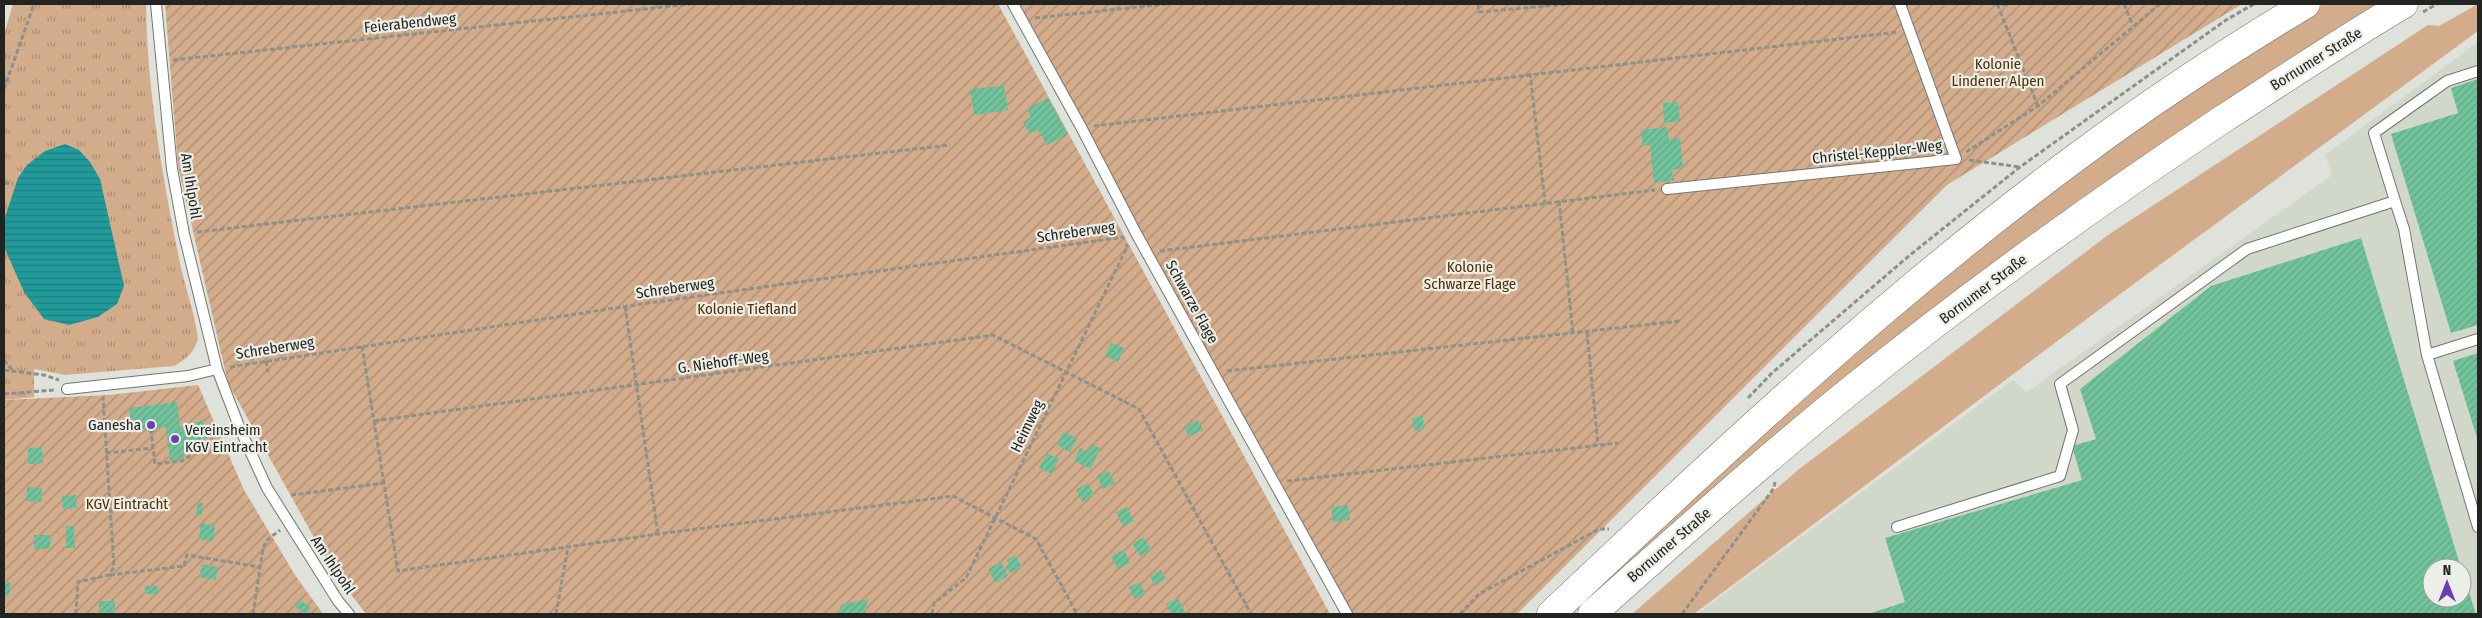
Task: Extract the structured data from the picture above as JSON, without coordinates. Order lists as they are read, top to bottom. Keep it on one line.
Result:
{"streets":{"main road":["Bornumer Straße"],"lane":["Christel-Keppler-Weg","Am Ihlpohl","Schwarze Flage"],"path":["Feierabendweg","Schreberweg","G. Niehoff-Weg","Heimweg"]},"crossings":[["Feierabendweg","Am Ihlpohl"],["Am Ihlpohl","Schreberweg"],["Schreberweg","Schwarze Flage"],["Schreberweg","Heimweg"],["G. Niehoff-Weg","Heimweg"]],"parks":["Kolonie Lindener Alpen","Kolonie Schwarze Flage","Kolonie Tiefland","KGV Eintracht"],"places":["Ganesha","Vereinsheim KGV Eintracht"],"north":"top"}
